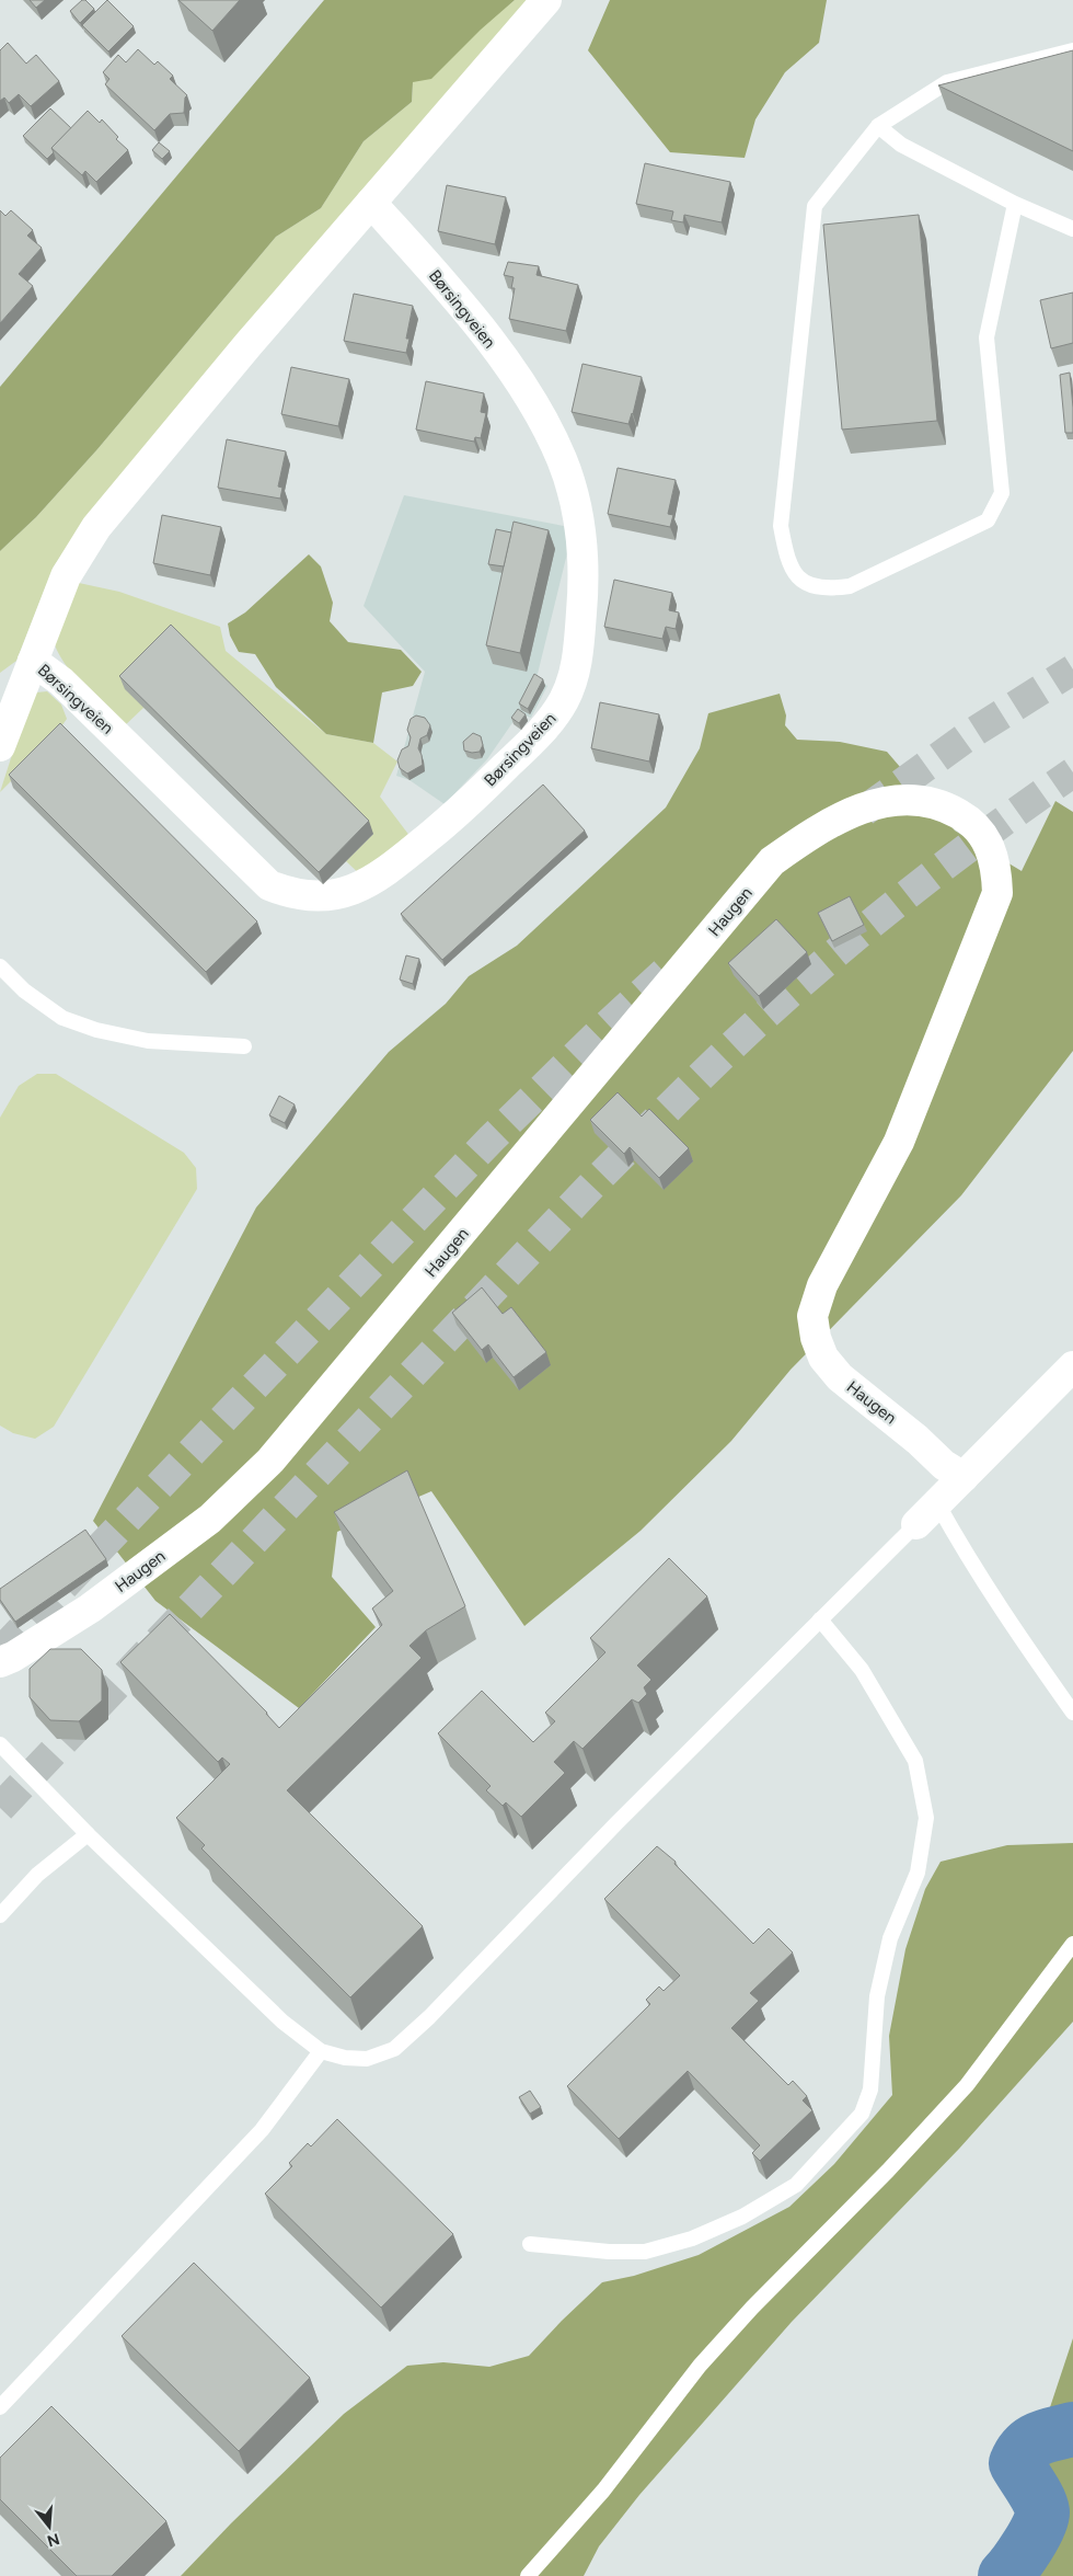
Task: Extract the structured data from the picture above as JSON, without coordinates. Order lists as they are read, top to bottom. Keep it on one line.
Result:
{"streets":{"street":["Børsingveien","Haugen"]},"north":"bottom"}
